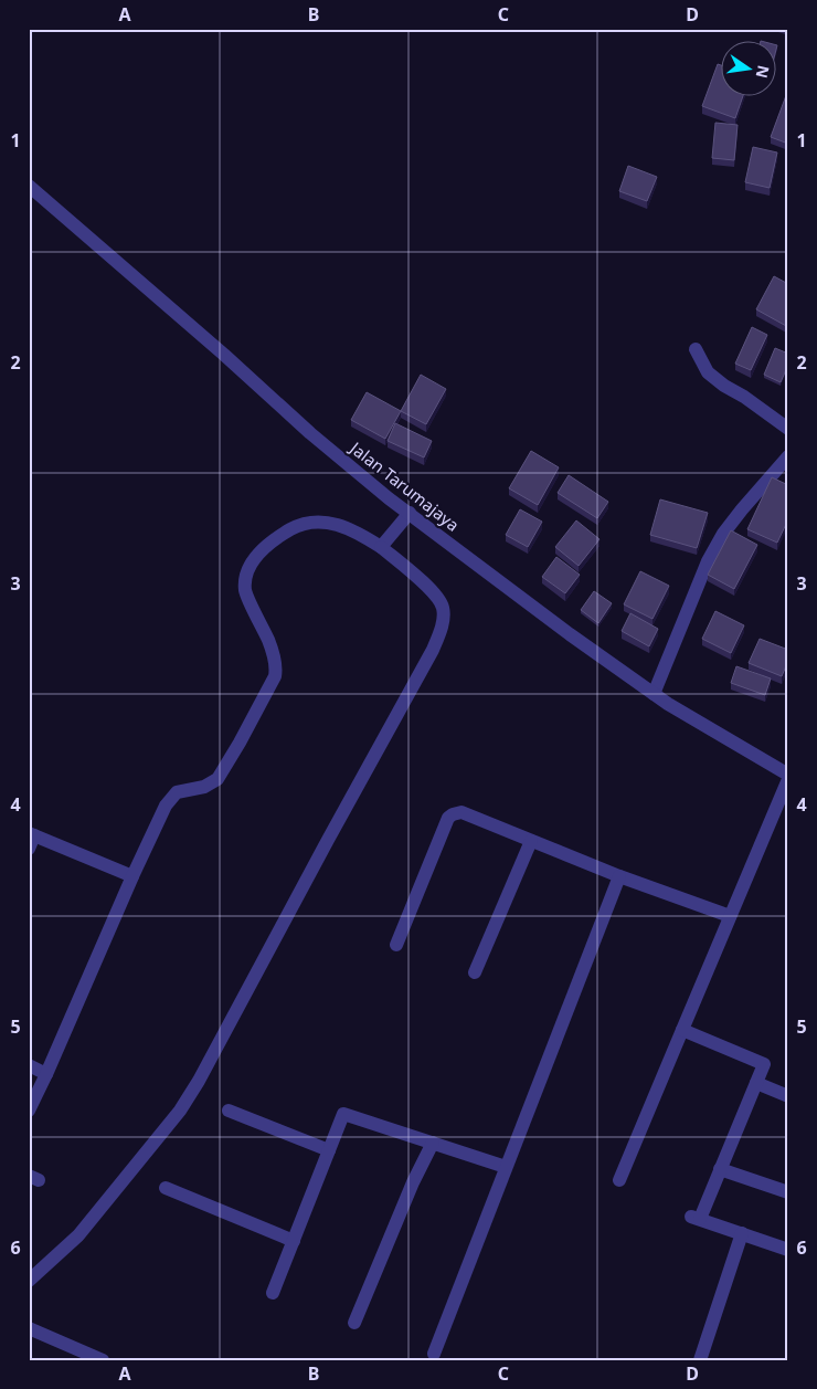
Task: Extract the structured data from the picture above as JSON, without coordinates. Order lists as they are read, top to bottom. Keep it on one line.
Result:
{"streets":{"street":["Jalan Tarumajaya"]},"north":"right","grid":{"columns":["A","B","C","D"],"rows":["1","2","3","4","5","6"]}}
